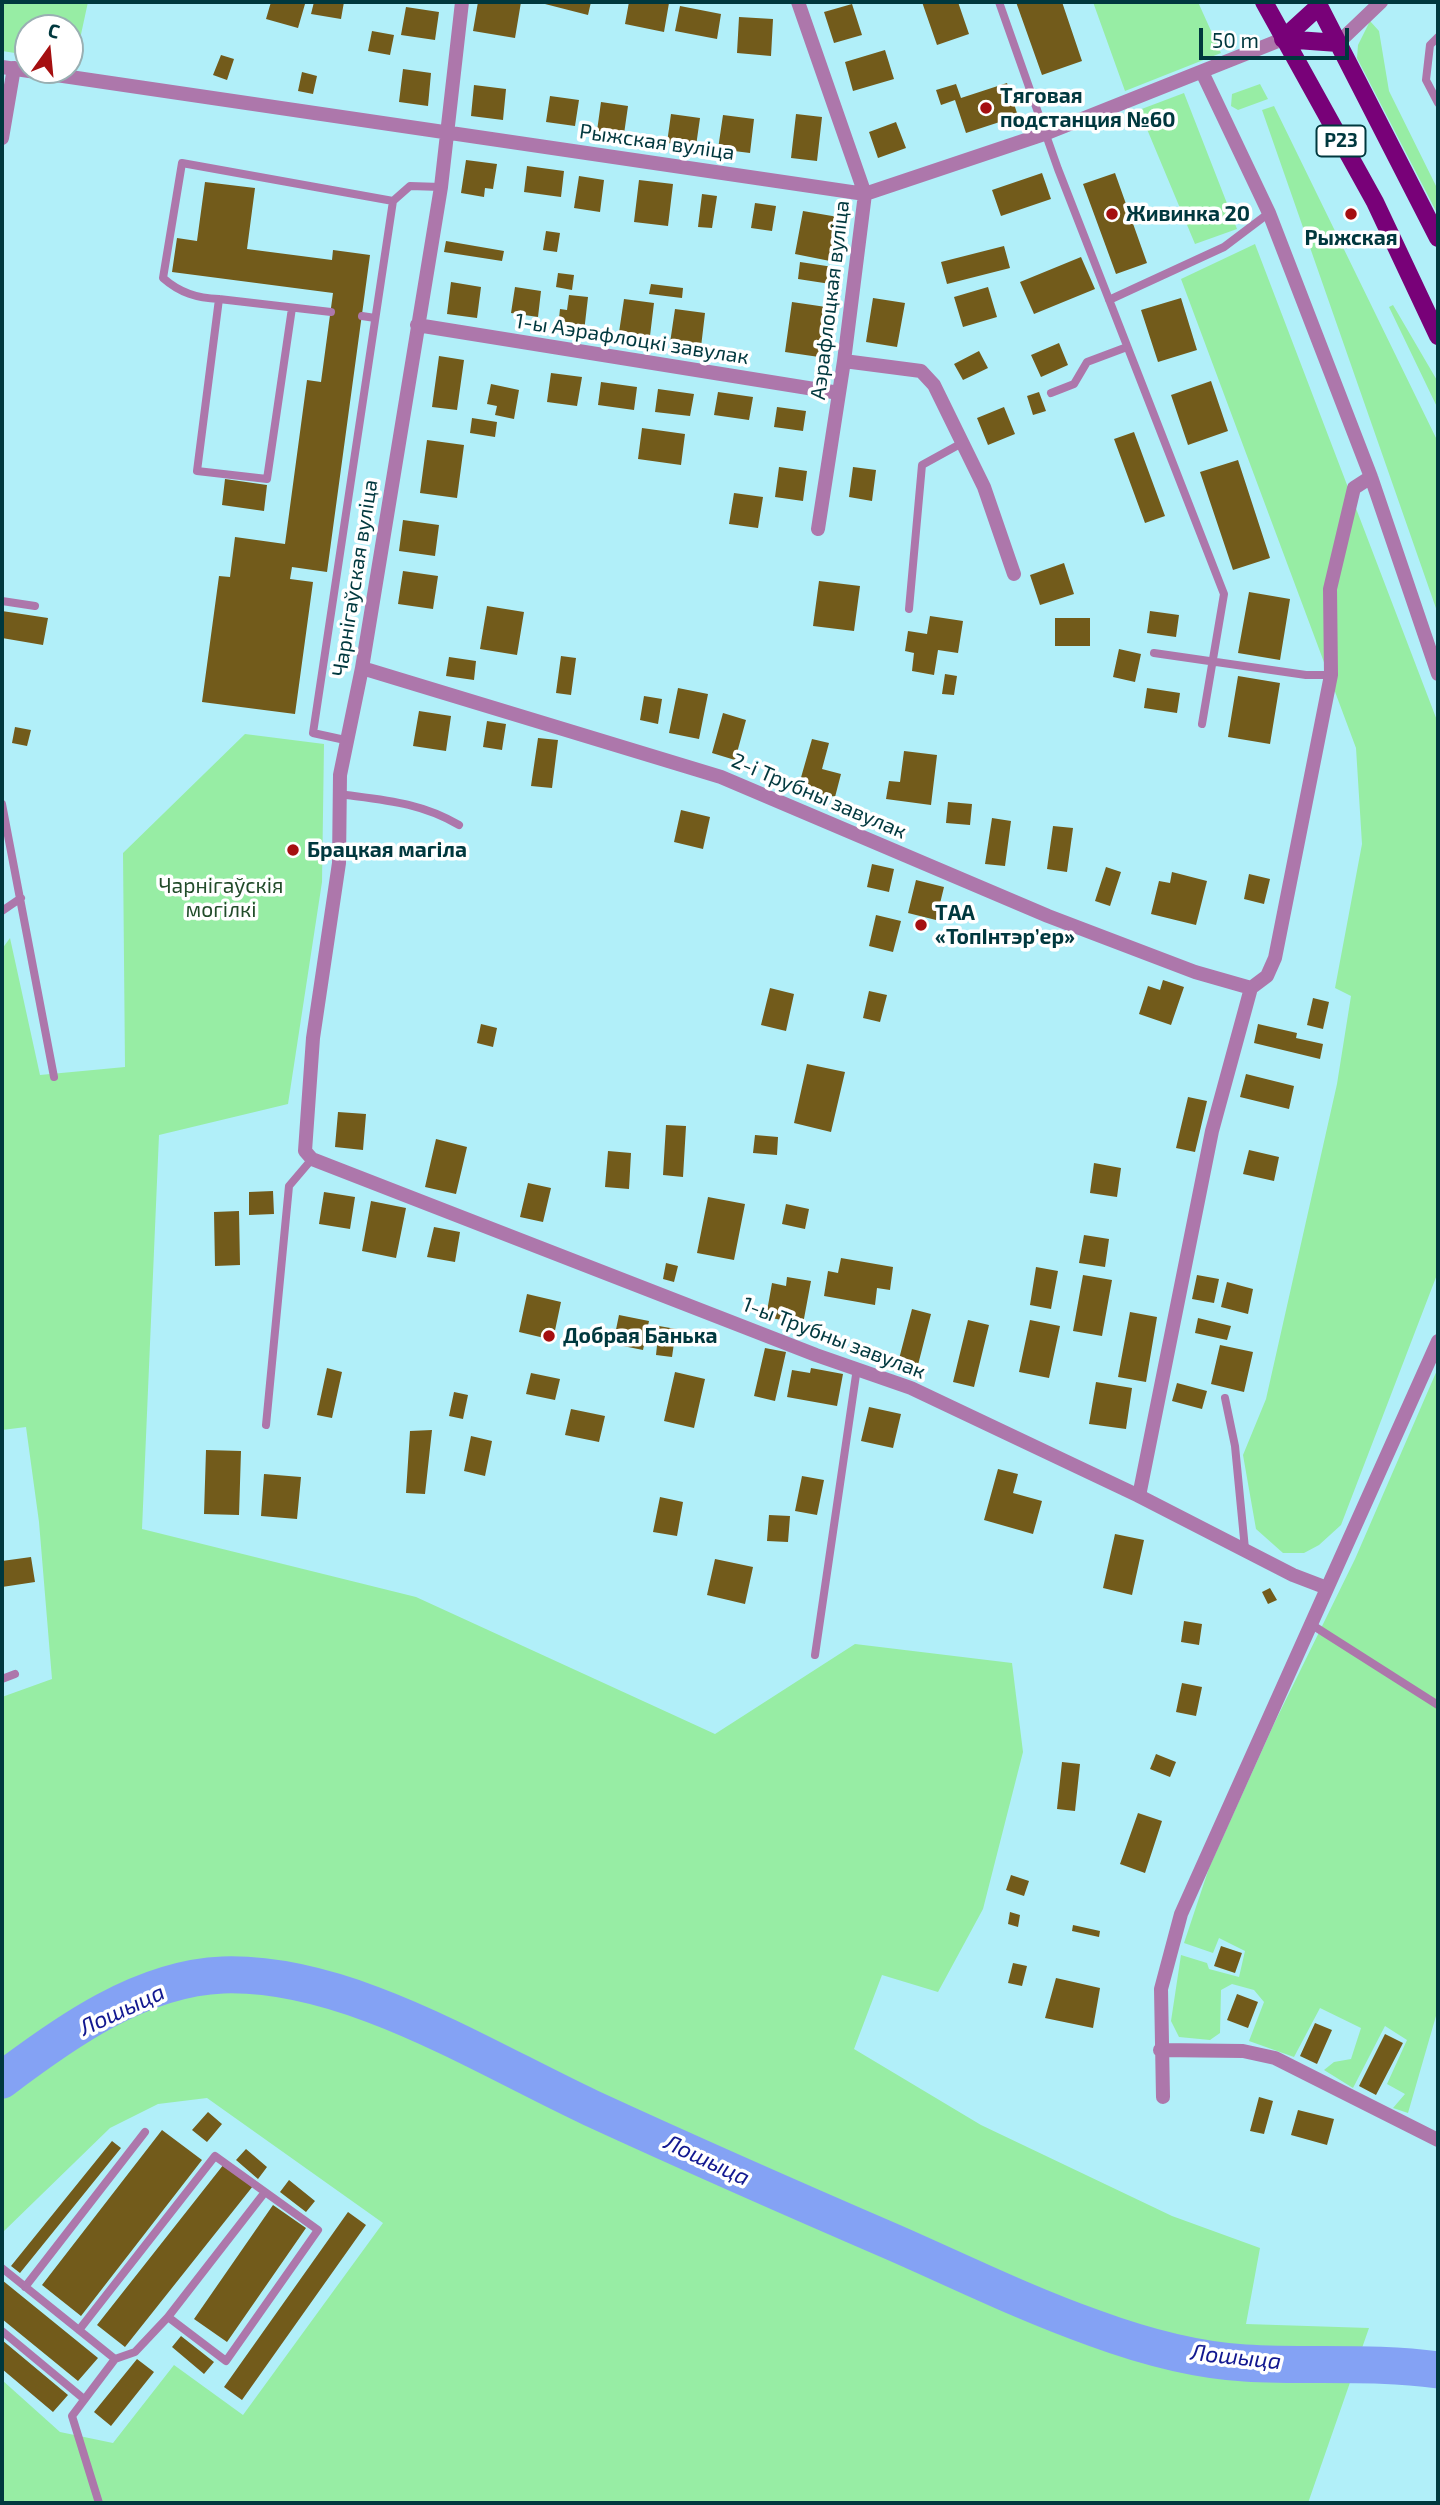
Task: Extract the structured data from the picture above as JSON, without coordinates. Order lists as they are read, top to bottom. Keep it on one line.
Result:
{"streets":{"main road":["Р23"],"street":["Рыжская вуліца","Аэрафлоцкая вуліца","1-ы Аэрафлоцкі завулак","Чарнігаўская вуліца","2-і Трубны завулак","1-ы Трубны завулак"]},"crossings":[["Р23","Рыжская вуліца"],["Рыжская вуліца","Аэрафлоцкая вуліца"],["Рыжская вуліца","Чарнігаўская вуліца"],["Аэрафлоцкая вуліца","1-ы Аэрафлоцкі завулак"],["1-ы Аэрафлоцкі завулак","Чарнігаўская вуліца"],["Чарнігаўская вуліца","2-і Трубны завулак"],["Чарнігаўская вуліца","1-ы Трубны завулак"]],"water":["Лошыца"],"parks":["Чарнігаўскія могілкі"],"places":["Тяговая подстанция №60","Живинка 20","Рыжская","Брацкая магіла","ТАА «ТопІнтэрʼер»","Добрая Банька"],"scale_bar":"50 m","north":"top"}
